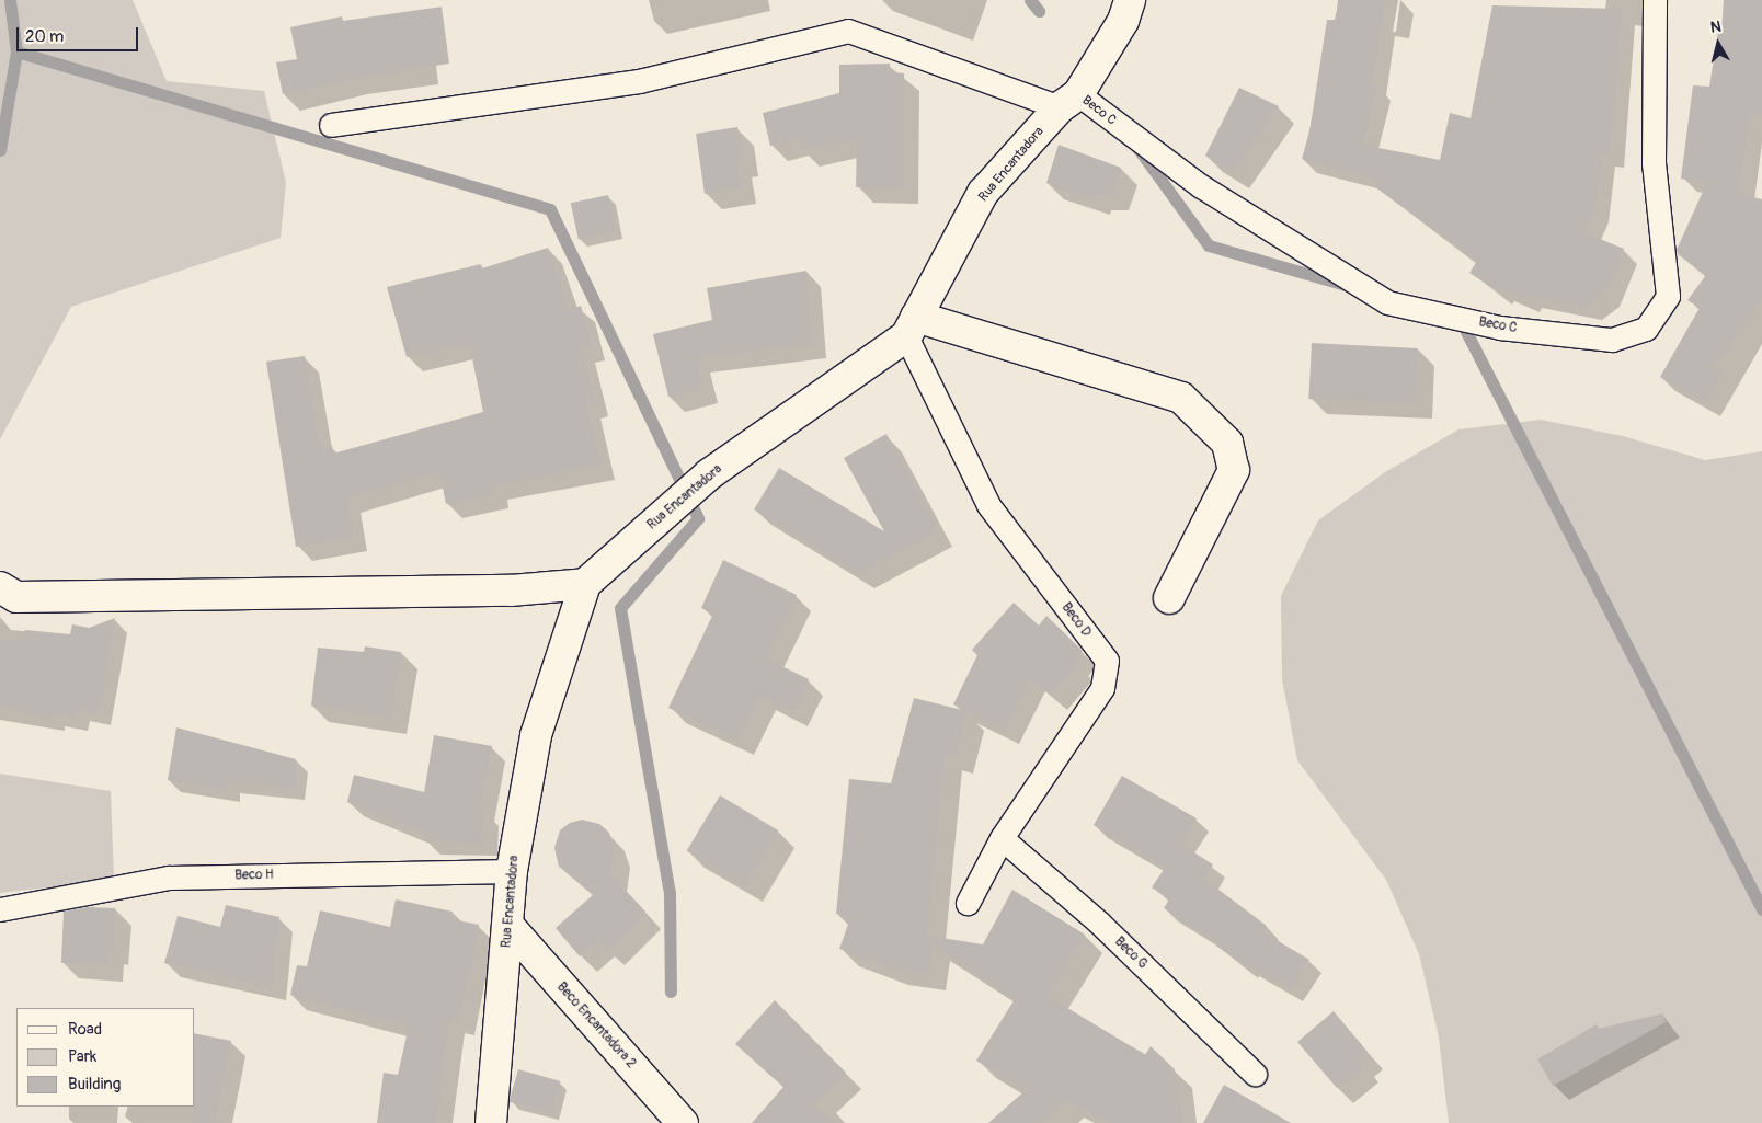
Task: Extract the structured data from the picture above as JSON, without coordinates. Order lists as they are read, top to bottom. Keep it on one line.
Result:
{"streets":{"street":["Rua Encantadora","Beco Encantadora 2"],"lane":["Beco C","Beco D","Beco H","Beco G"]},"crossings":[["Beco C","Rua Encantadora"],["Rua Encantadora","Beco D"],["Rua Encantadora","Beco H"],["Rua Encantadora","Beco Encantadora 2"],["Beco D","Beco G"]],"legend":["Road","Park","Building"],"scale_bar":"20 m","north":"top"}
